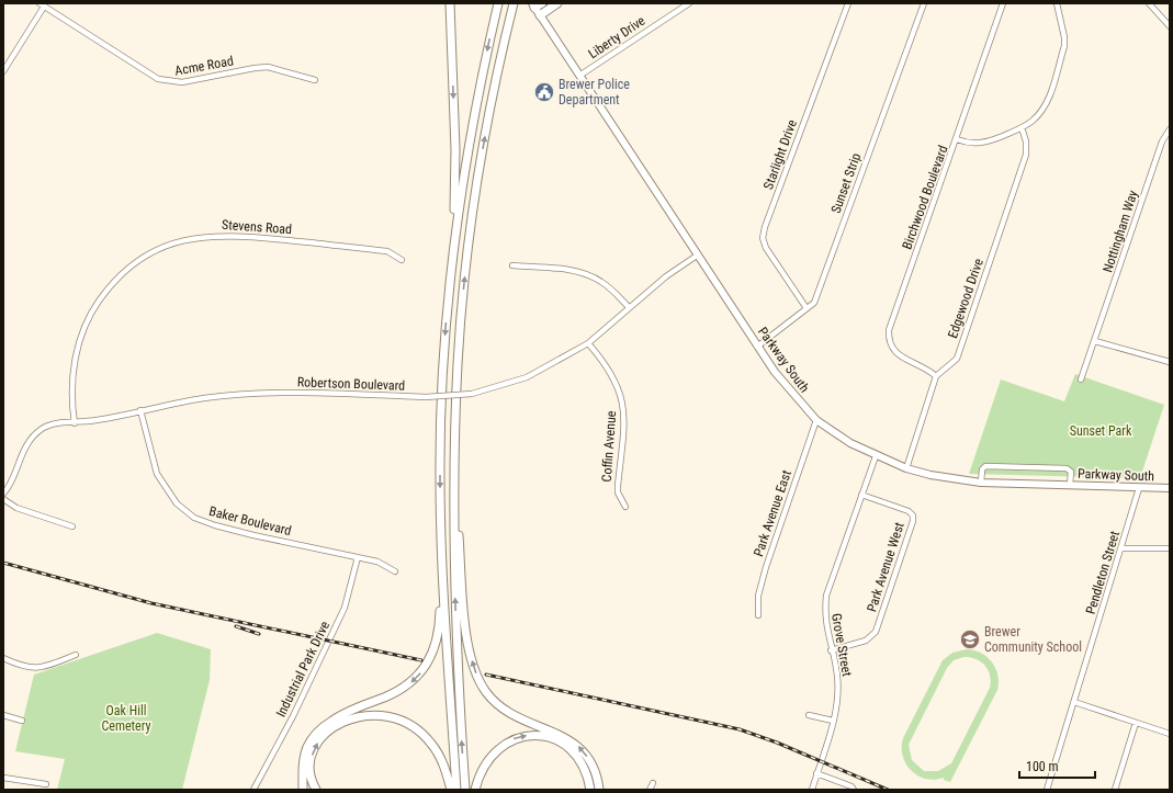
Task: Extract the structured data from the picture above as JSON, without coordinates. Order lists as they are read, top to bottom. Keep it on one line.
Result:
{"streets":{"main road":["Parkway South"],"street":["Liberty Drive","Acme Road","Starlight Drive","Sunset Strip","Birchwood Boulevard","Stevens Road","Nottingham Way","Edgewood Drive","Robertson Boulevard","Coffin Avenue","Park Avenue East","Baker Boulevard","Park Avenue West","Pendleton Street","Grove Street","Industrial Park Drive"]},"crossings":[["Liberty Drive","Parkway South"],["Starlight Drive","Sunset Strip"],["Sunset Strip","Parkway South"],["Birchwood Boulevard","Edgewood Drive"],["Stevens Road","Robertson Boulevard"],["Parkway South","Robertson Boulevard"],["Parkway South","Park Avenue East"],["Parkway South","Pendleton Street"],["Parkway South","Grove Street"],["Robertson Boulevard","Coffin Avenue"],["Robertson Boulevard","Baker Boulevard"],["Baker Boulevard","Industrial Park Drive"],["Park Avenue West","Grove Street"]],"parks":["Sunset Park","Oak Hill Cemetery"],"places":{"public building":["Brewer Police Department"],"school or university":["Brewer Community School"]},"scale_bar":"100 m"}
